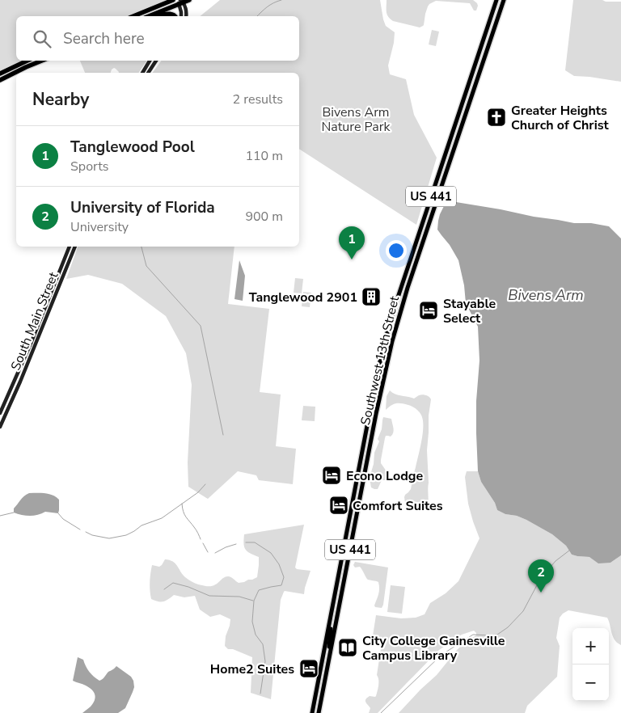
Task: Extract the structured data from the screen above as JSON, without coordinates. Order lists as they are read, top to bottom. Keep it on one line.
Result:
{"streets":{"main road":["US 441","South Main Street","Southwest 13th Street"]},"water":["Bivens Arm"],"parks":["Bivens Arm Nature Park"],"places":{"church":["Greater Heights Church of Christ"],"building":["Tanglewood 2901"],"hotel":["Stayable Select","Econo Lodge","Comfort Suites","Home2 Suites"],"library":["City College Gainesville Campus Library"]},"page":{"search":"Search here","heading":["Nearby","2 results"],"list":[{"mark":"1","name":"Tanglewood Pool","note":"Sports","value":"110 m"},{"mark":"2","name":"University of Florida","note":"University","value":"900 m"}],"pins":["1","2"],"map_buttons":["+","−"]}}
